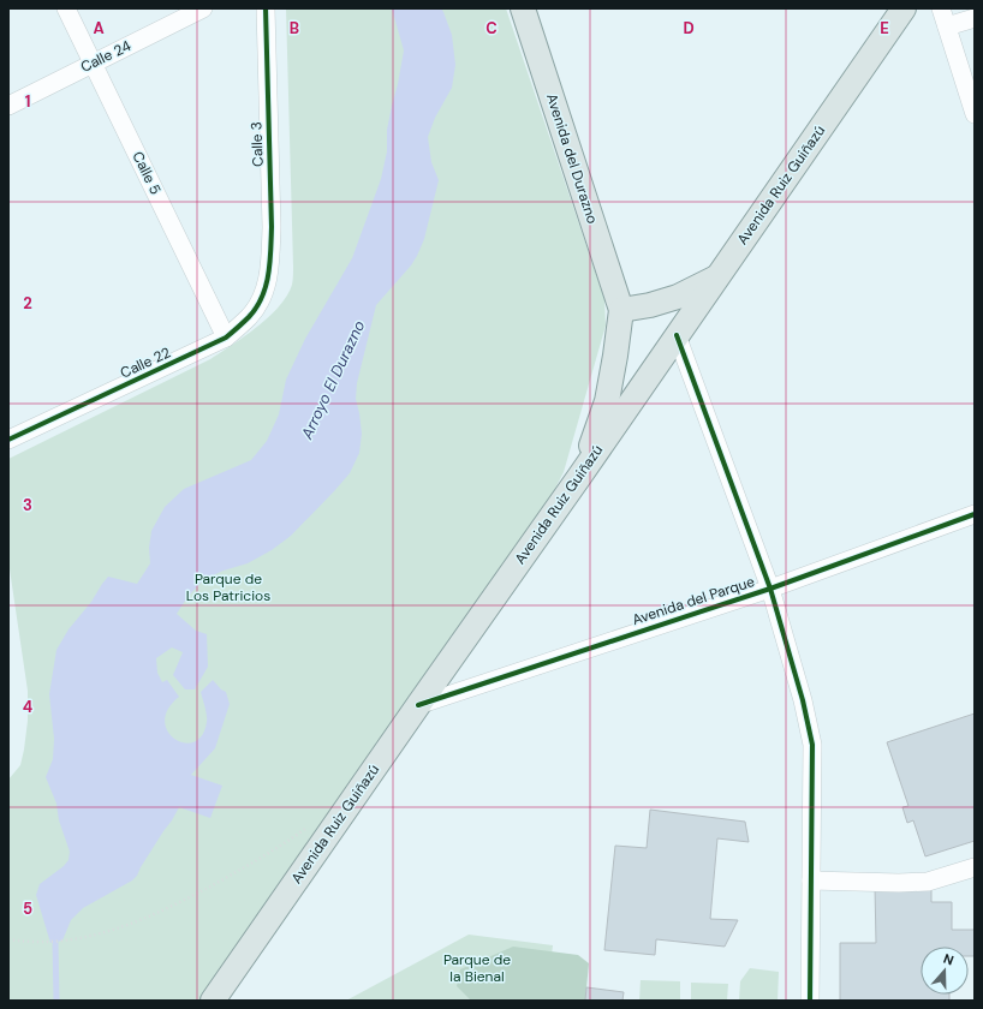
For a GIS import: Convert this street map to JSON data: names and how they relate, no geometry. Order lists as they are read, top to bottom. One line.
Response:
{"streets":{"main road":["Avenida del Durazno","Avenida Ruiz Guiñazú"],"street":["Calle 24","Calle 3","Calle 5","Calle 22","Avenida del Parque"]},"crossings":[["Calle 24","Calle 5"],["Calle 3","Calle 22"],["Calle 5","Calle 22"],["Avenida Ruiz Guiñazú","Avenida del Parque"]],"water":["Arroyo El Durazno"],"parks":["Parque de Los Patricios","Parque de la Bienal"],"north":"top","grid":{"columns":["A","B","C","D","E"],"rows":["1","2","3","4","5"]}}
